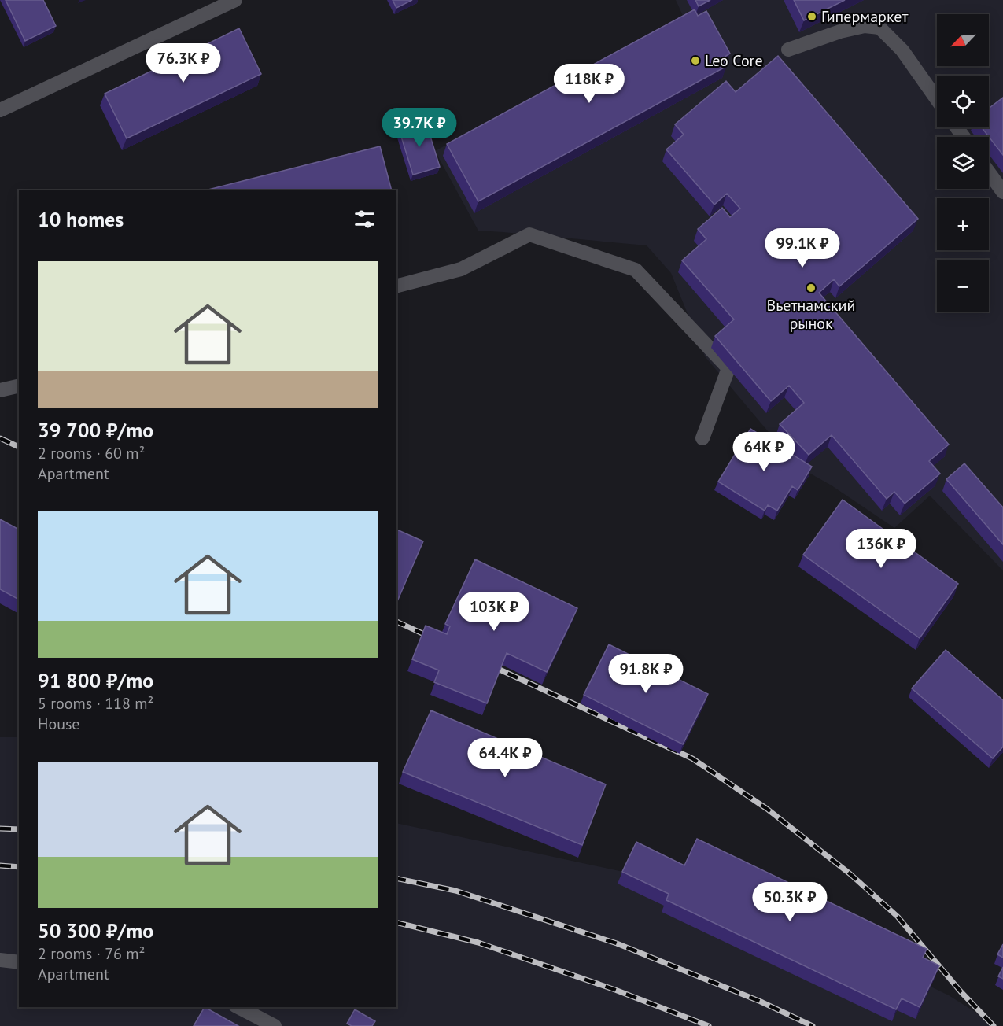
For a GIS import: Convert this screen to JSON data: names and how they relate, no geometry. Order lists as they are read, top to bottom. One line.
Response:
{"places":["Гипермаркет","Leo Core","Вьетнамский рынок"],"north":"bottom left","page":{"map_buttons":["+","−"],"price":["76.3K ₽","118K ₽","39.7K ₽","99.1K ₽","64K ₽","136K ₽","103K ₽","91.8K ₽","64.4K ₽","50.3K ₽"],"heading":"10 homes","list":[{"name":"39 700 ₽/mo","note":"2 rooms · 60 m² · Apartment"},{"name":"91 800 ₽/mo","note":"5 rooms · 118 m² · House"},{"name":"50 300 ₽/mo","note":"2 rooms · 76 m² · Apartment"}]}}
